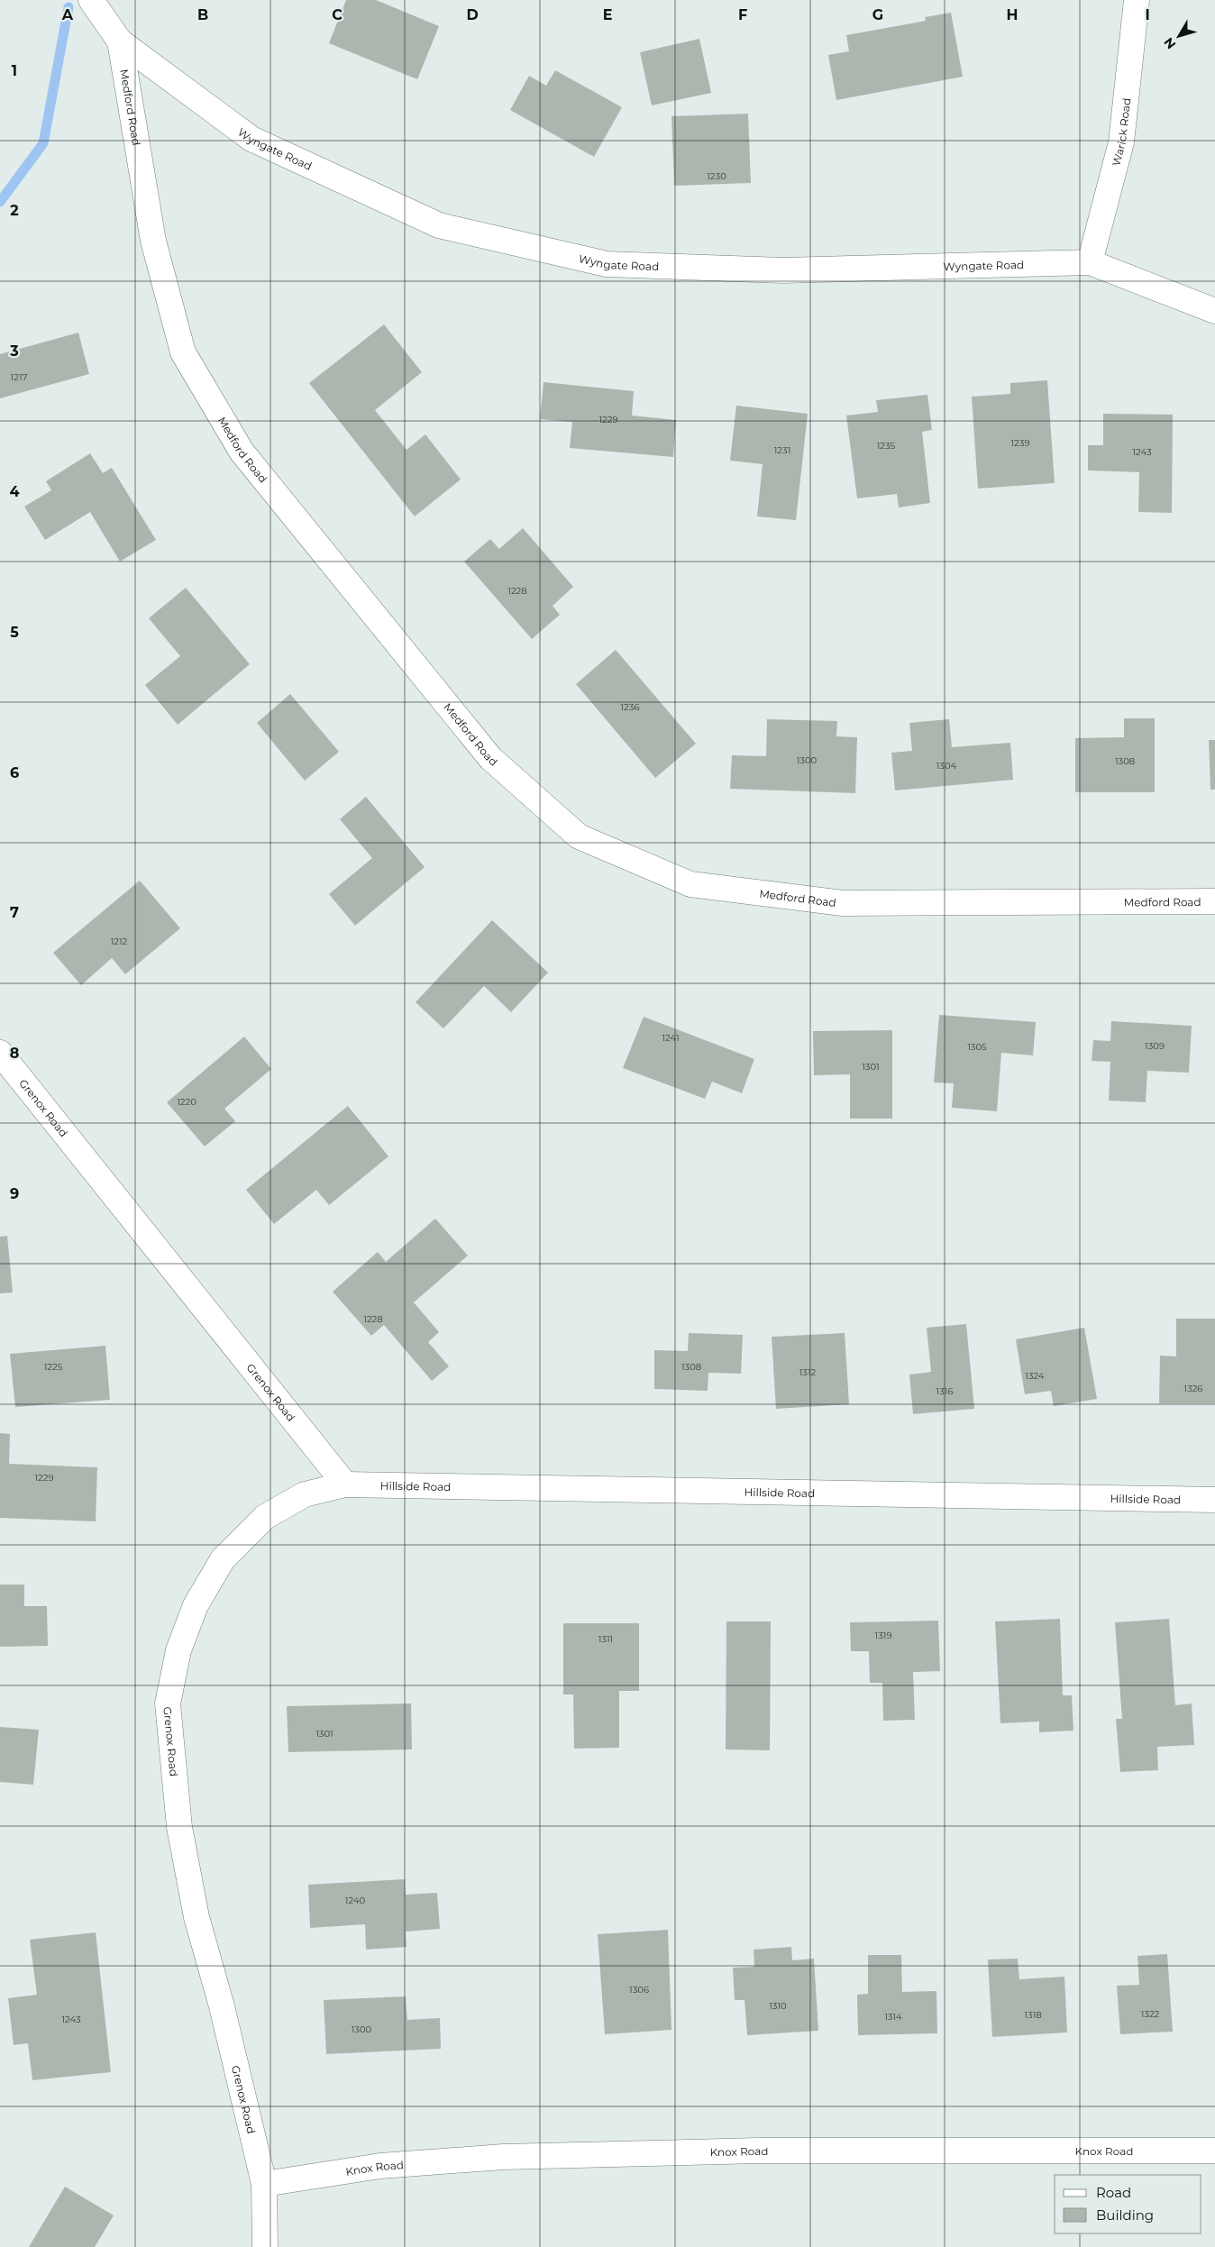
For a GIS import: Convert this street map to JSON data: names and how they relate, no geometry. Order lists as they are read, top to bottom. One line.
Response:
{"streets":{"street":["Medford Road","Warick Road","Wyngate Road","Grenox Road","Hillside Road","Knox Road"]},"crossings":[["Medford Road","Wyngate Road"],["Warick Road","Wyngate Road"],["Grenox Road","Hillside Road"],["Grenox Road","Knox Road"]],"house_numbers":["1230","1217","1229","1239","1235","1231","1243","1228","1236","1300","1308","1304","1212","1241","1309","1305","1301","1220","1228","1225","1308","1312","1324","1326","1316","1229","1319","1311","1301","1240","1306","1310","1322","1318","1314","1243","1300"],"legend":["Road","Building"],"north":"bottom left","grid":{"columns":["A","B","C","D","E","F","G","H","I"],"rows":["1","2","3","4","5","6","7","8","9"]}}
